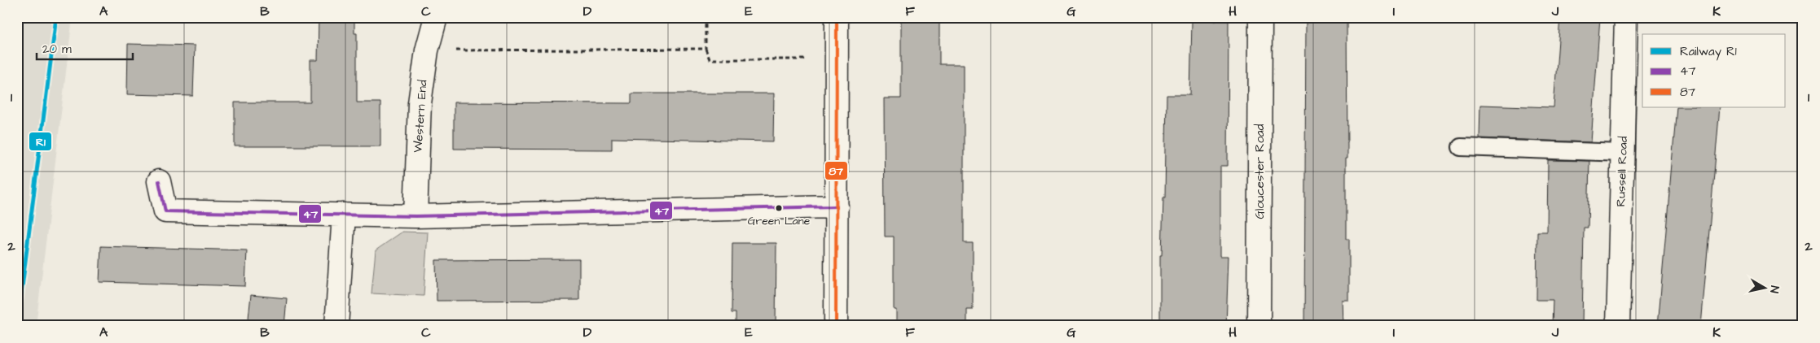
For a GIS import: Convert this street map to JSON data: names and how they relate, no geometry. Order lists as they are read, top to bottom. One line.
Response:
{"streets":{"street":["Western End","Gloucester Road","Russell Road"]},"places":["Green Lane"],"lines":["rail line R1","transit line 87","transit line 47"],"legend":["Railway R1","47","87"],"scale_bar":"20 m","north":"right","grid":{"columns":["A","B","C","D","E","F","G","H","I","J","K"],"rows":["1","2"]}}
